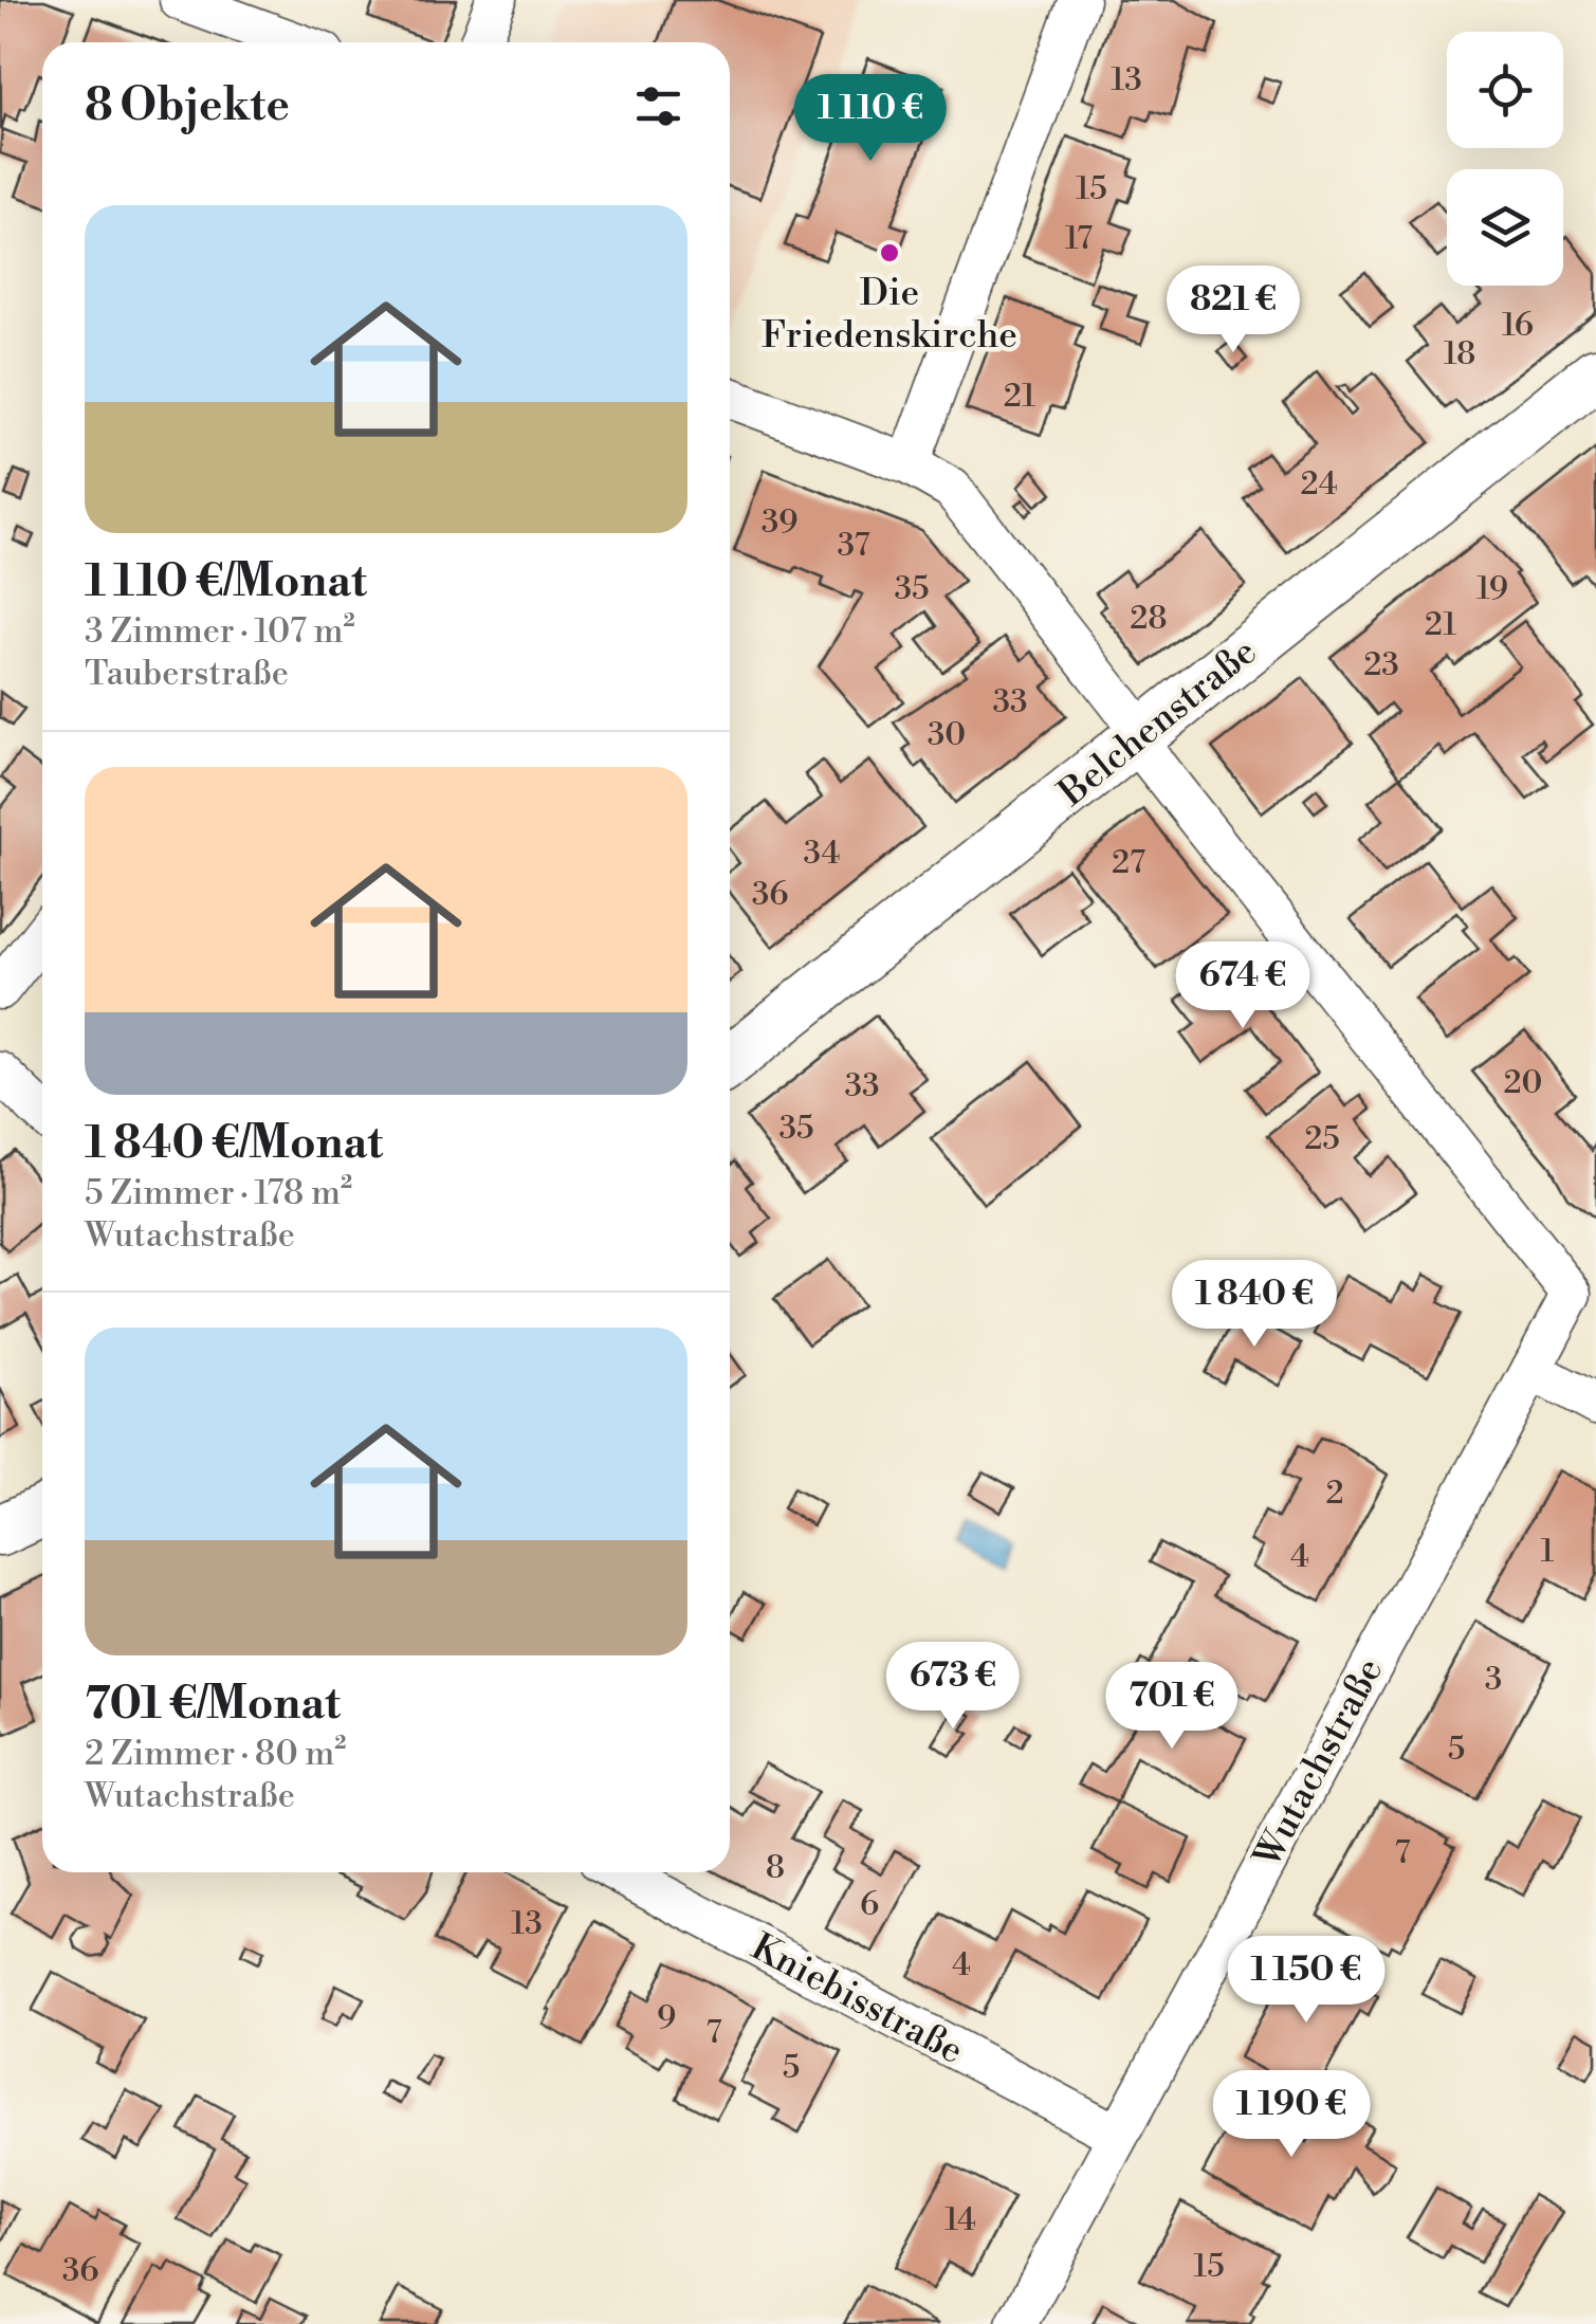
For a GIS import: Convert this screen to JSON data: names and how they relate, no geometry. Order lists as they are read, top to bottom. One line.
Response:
{"streets":{"street":["Belchenstraße","Wutachstraße","Kniebisstraße"]},"crossings":[["Belchenstraße","Wutachstraße"],["Wutachstraße","Kniebisstraße"]],"places":["Die Friedenskirche"],"house_numbers":["13","15","17","16","18","21","24","39","37","35","19","28","21","23","33","30","34","27","36","20","33","35","25","2","1","4","3","5","7","8","6","13","4","9","7","5","14","15","36"],"page":{"heading":"8 Objekte","price":["1 110 €","821 €","674 €","1 840 €","673 €","701 €","1 150 €","1 190 €"],"list":[{"name":"1 110 €/Monat","note":"3 Zimmer · 107 m² · Tauberstraße"},{"name":"1 840 €/Monat","note":"5 Zimmer · 178 m² · Wutachstraße"},{"name":"701 €/Monat","note":"2 Zimmer · 80 m² · Wutachstraße"}]}}
